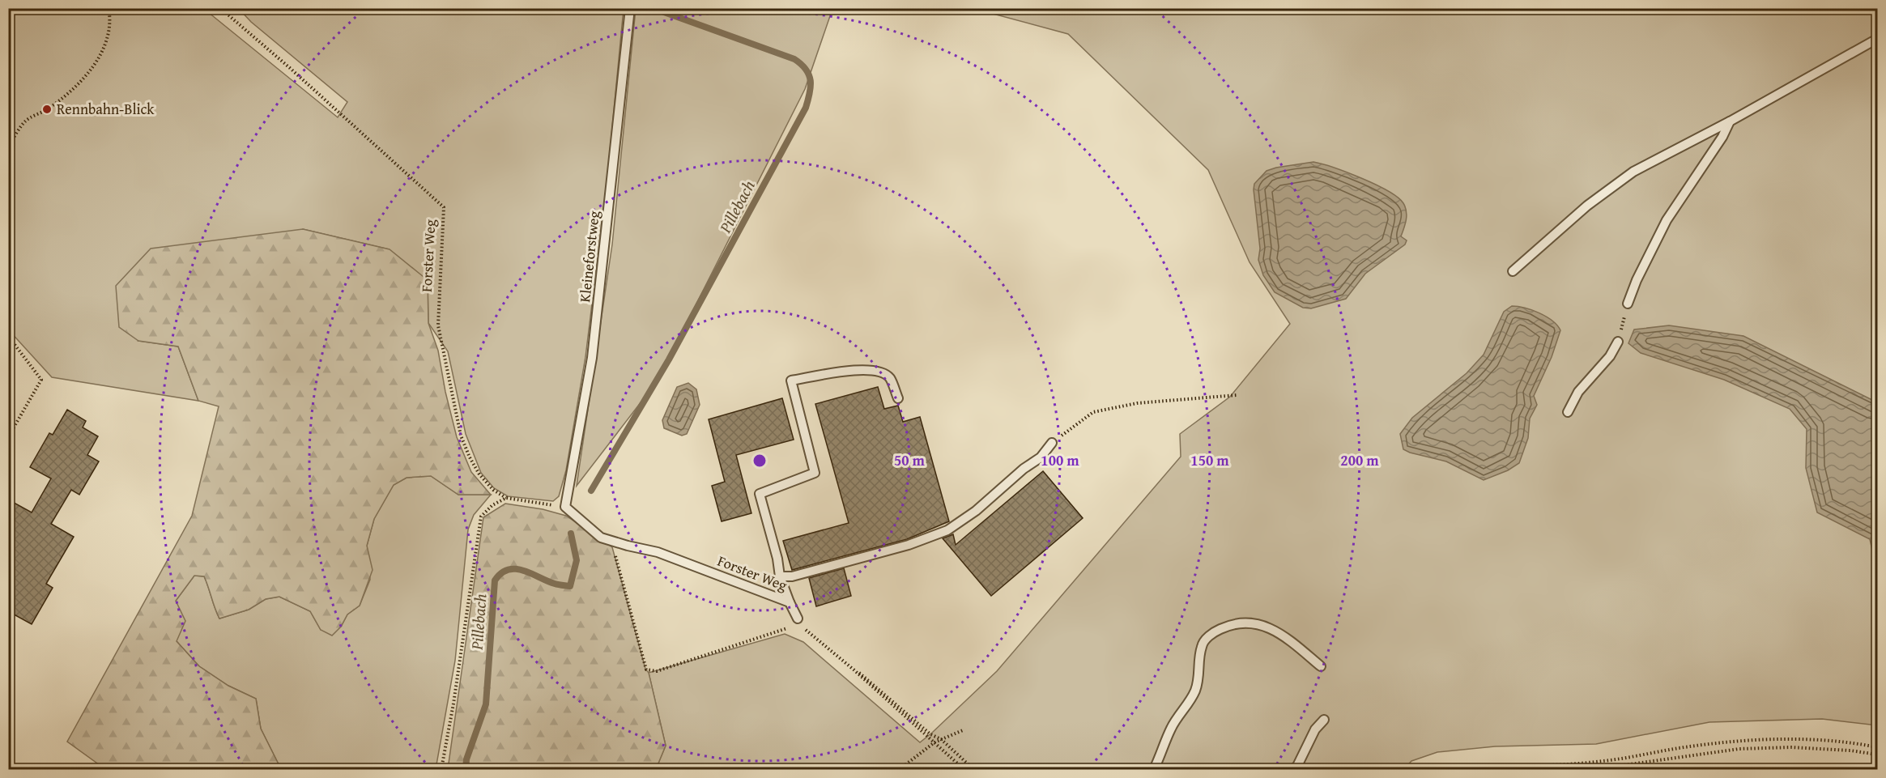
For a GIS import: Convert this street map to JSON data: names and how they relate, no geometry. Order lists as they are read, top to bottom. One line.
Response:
{"streets":{"lane":["Forster Weg","Kleineforstweg"]},"crossings":[["Forster Weg","Kleineforstweg"]],"water":["Pillebach"],"places":["Rennbahn-Blick"],"rings":["50 m","100 m","150 m","200 m"]}
